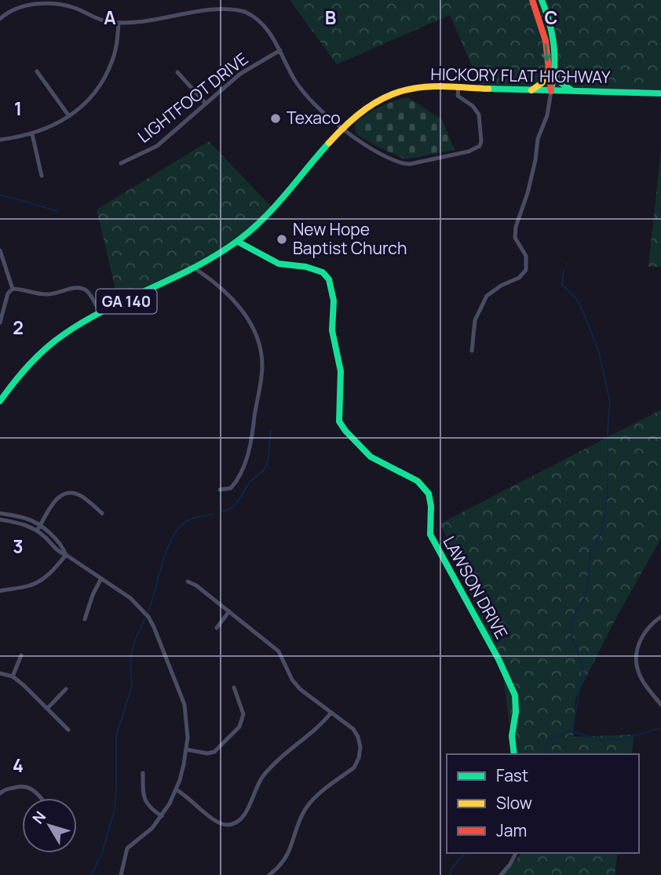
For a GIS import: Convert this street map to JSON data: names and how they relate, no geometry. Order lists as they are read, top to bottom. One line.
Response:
{"streets":{"main road":["HICKORY FLAT HIGHWAY","GA 140","LAWSON DRIVE"],"street":["LIGHTFOOT DRIVE"]},"crossings":[["HICKORY FLAT HIGHWAY","LAWSON DRIVE"]],"places":["Texaco","New Hope Baptist Church"],"legend":["Fast","Slow","Jam"],"north":"top left","grid":{"columns":["A","B","C"],"rows":["1","2","3","4"]}}
